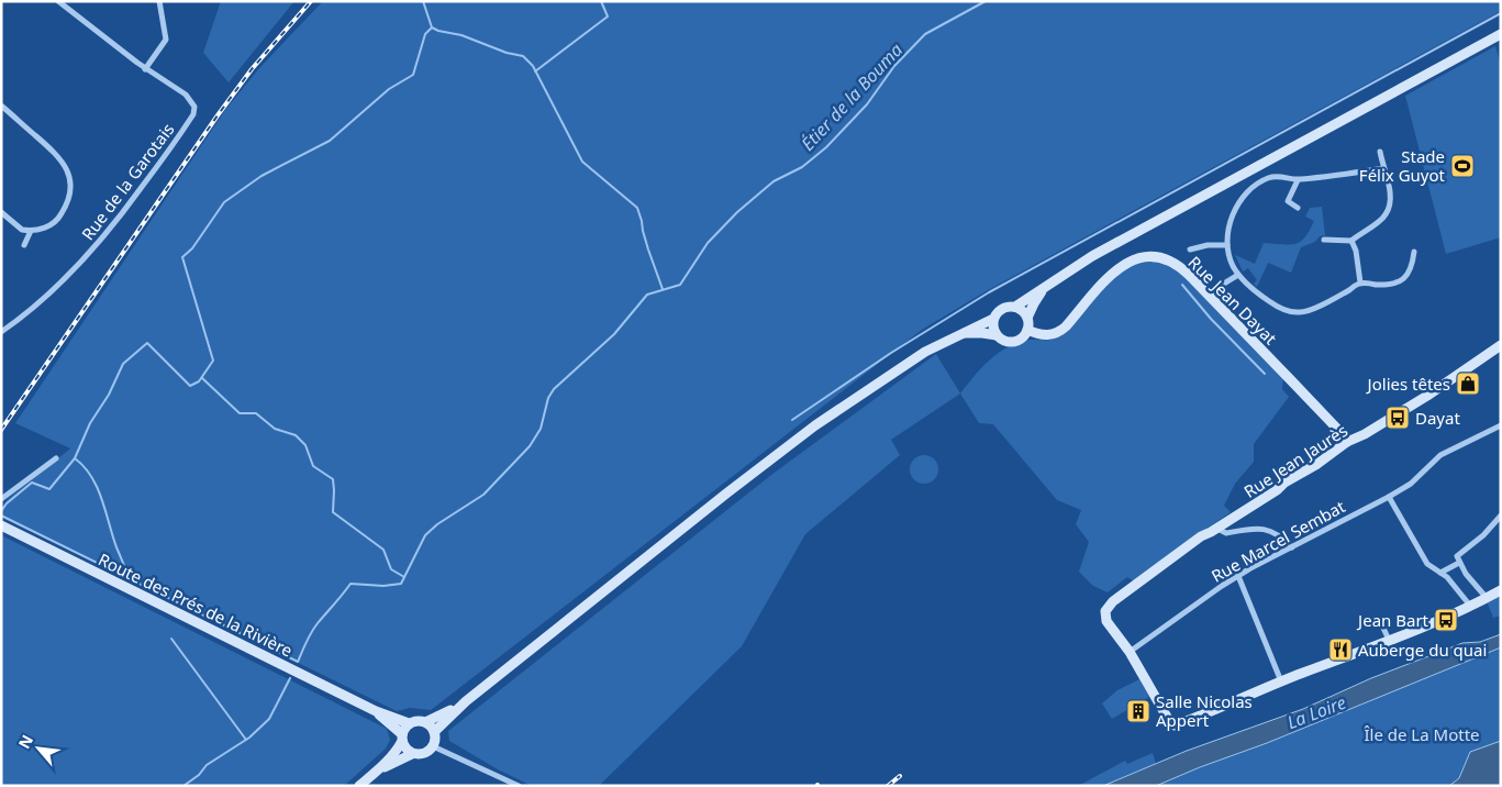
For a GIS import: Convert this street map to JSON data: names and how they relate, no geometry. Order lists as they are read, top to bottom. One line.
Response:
{"streets":{"street":["Rue de la Garotais","Rue Jean Dayat","Rue Jean Jaurès","Rue Marcel Sembat","Route des Prés de la Rivière"]},"crossings":[["Rue Jean Dayat","Rue Jean Jaurès"],["Rue Jean Jaurès","Rue Marcel Sembat"]],"water":["Étier de la Bouma","La Loire"],"parks":["Île de La Motte"],"places":{"sports":["Stade Félix Guyot"],"shop":["Jolies têtes"],"bus stop":["Dayat","Jean Bart"],"restaurant":["Auberge du quai"],"building":["Salle Nicolas Appert"]},"north":"top left"}
